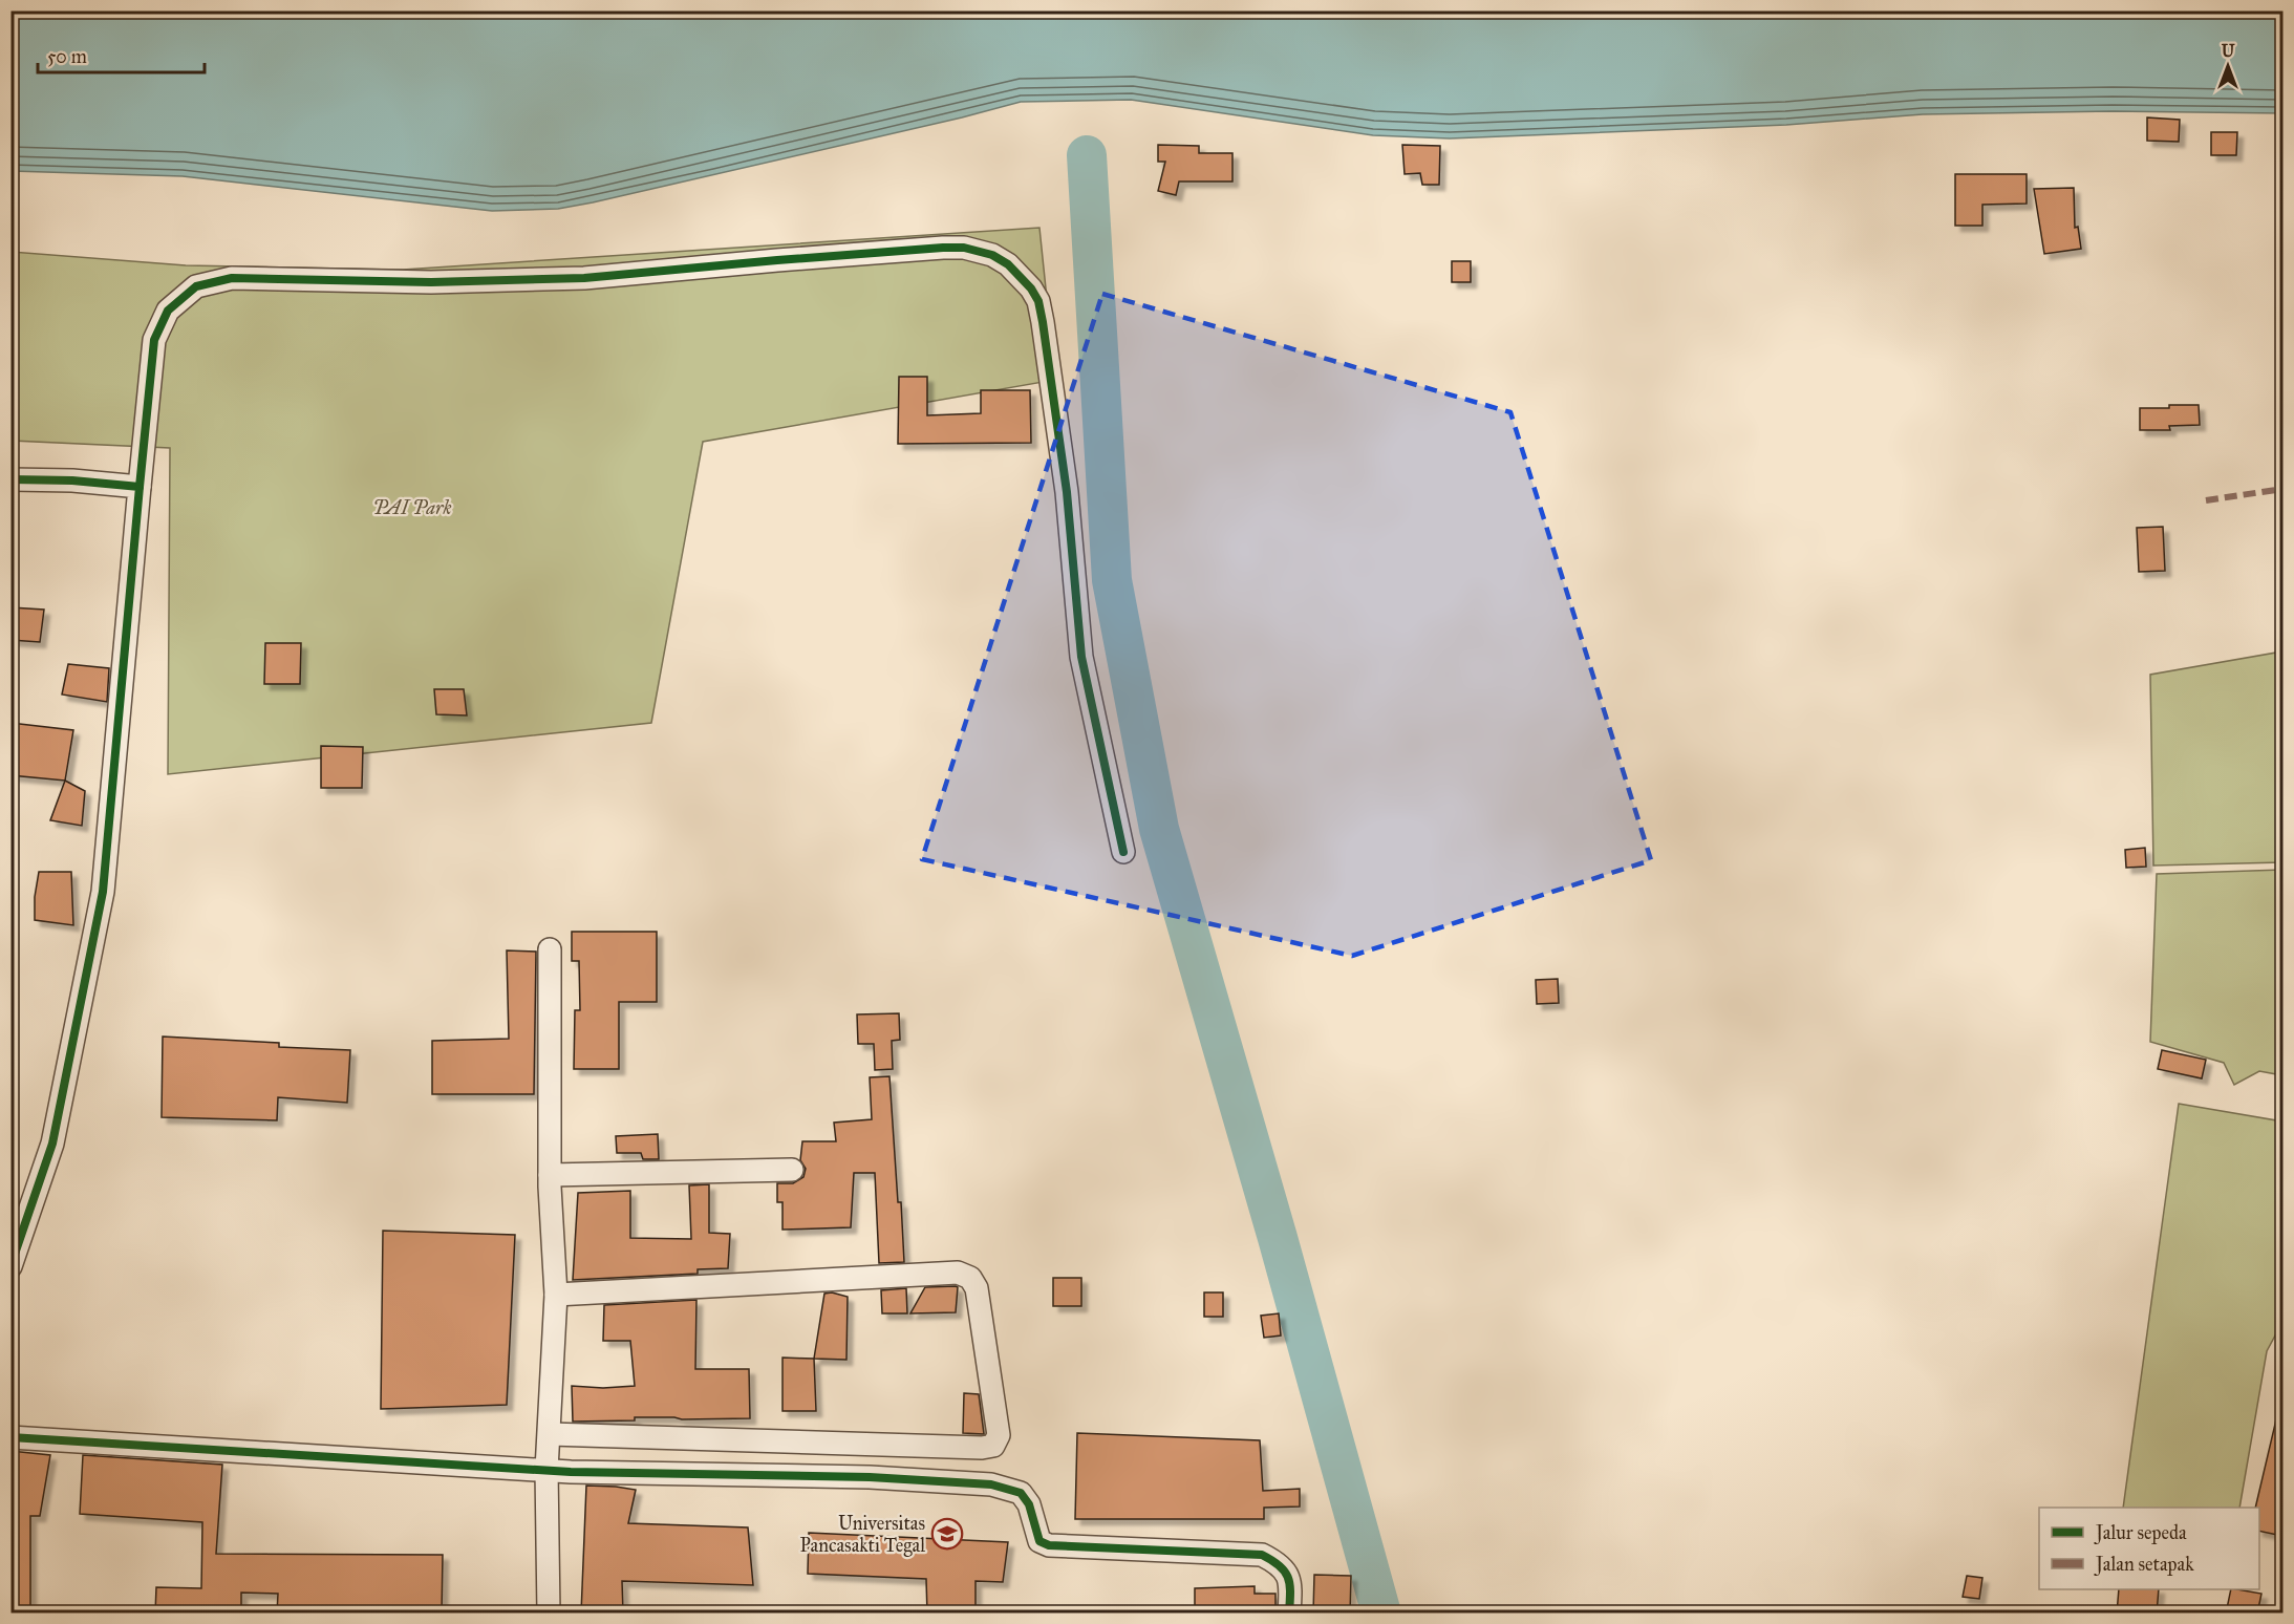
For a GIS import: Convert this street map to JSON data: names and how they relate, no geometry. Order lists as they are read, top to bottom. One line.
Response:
{"parks":["PAI Park"],"places":{"school or university":["Universitas Pancasakti Tegal"]},"legend":["Jalur sepeda","Jalan setapak"],"scale_bar":"50 m","north":"top"}
